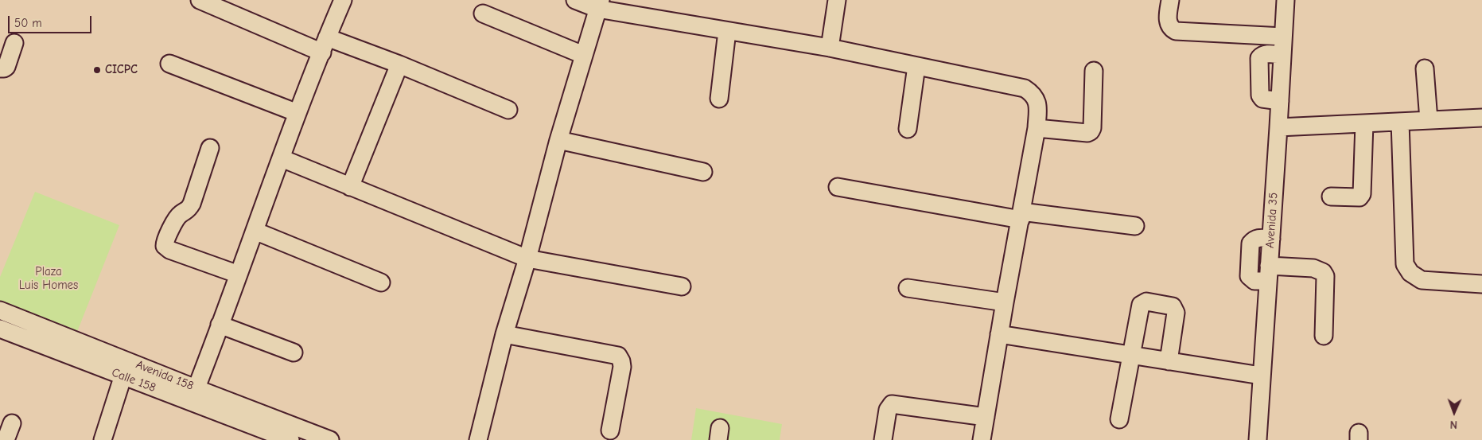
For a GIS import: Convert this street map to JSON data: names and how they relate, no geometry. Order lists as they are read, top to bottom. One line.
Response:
{"streets":{"street":["Avenida 35","Avenida 158","Calle 158"]},"crossings":[["Avenida 158","Calle 158"]],"parks":["Plaza Luis Homes"],"places":["CICPC"],"scale_bar":"50 m","north":"bottom"}
